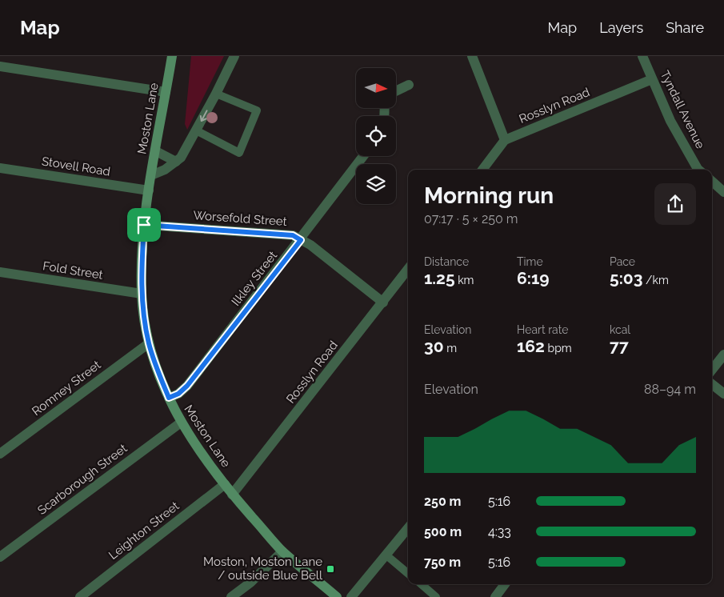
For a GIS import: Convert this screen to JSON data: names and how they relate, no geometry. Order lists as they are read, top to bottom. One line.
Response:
{"streets":{"street":["Rosslyn Road","Tyndall Avenue","Moston Lane","Stovell Road","Worsefold Street","Fold Street","Ilkley Street","Romney Street","Scarborough Street","Leighton Street"]},"crossings":[["Rosslyn Road","Tyndall Avenue"],["Rosslyn Road","Moston Lane"],["Rosslyn Road","Worsefold Street"],["Moston Lane","Stovell Road"],["Moston Lane","Worsefold Street"],["Moston Lane","Fold Street"],["Moston Lane","Ilkley Street"],["Moston Lane","Romney Street"],["Moston Lane","Scarborough Street"],["Moston Lane","Leighton Street"],["Worsefold Street","Ilkley Street"]],"places":{"transit":["Moston, Moston Lane / outside Blue Bell"]},"north":"right","page":{"header":"Map","nav":["Map","Layers","Share"],"heading":["Morning run","07:17 · 5 × 250 m"],"stats":[["Distance","1.25 km"],["Time","6:19"],["Pace","5:03 /km"],["Elevation","30 m"],["Heart rate","162 bpm"],["kcal","77"]],"chart":["Elevation","88–94 m"],"list":[{"name":"250 m","note":"5:16"},{"name":"500 m","note":"4:33"},{"name":"750 m","note":"5:16"}]}}
